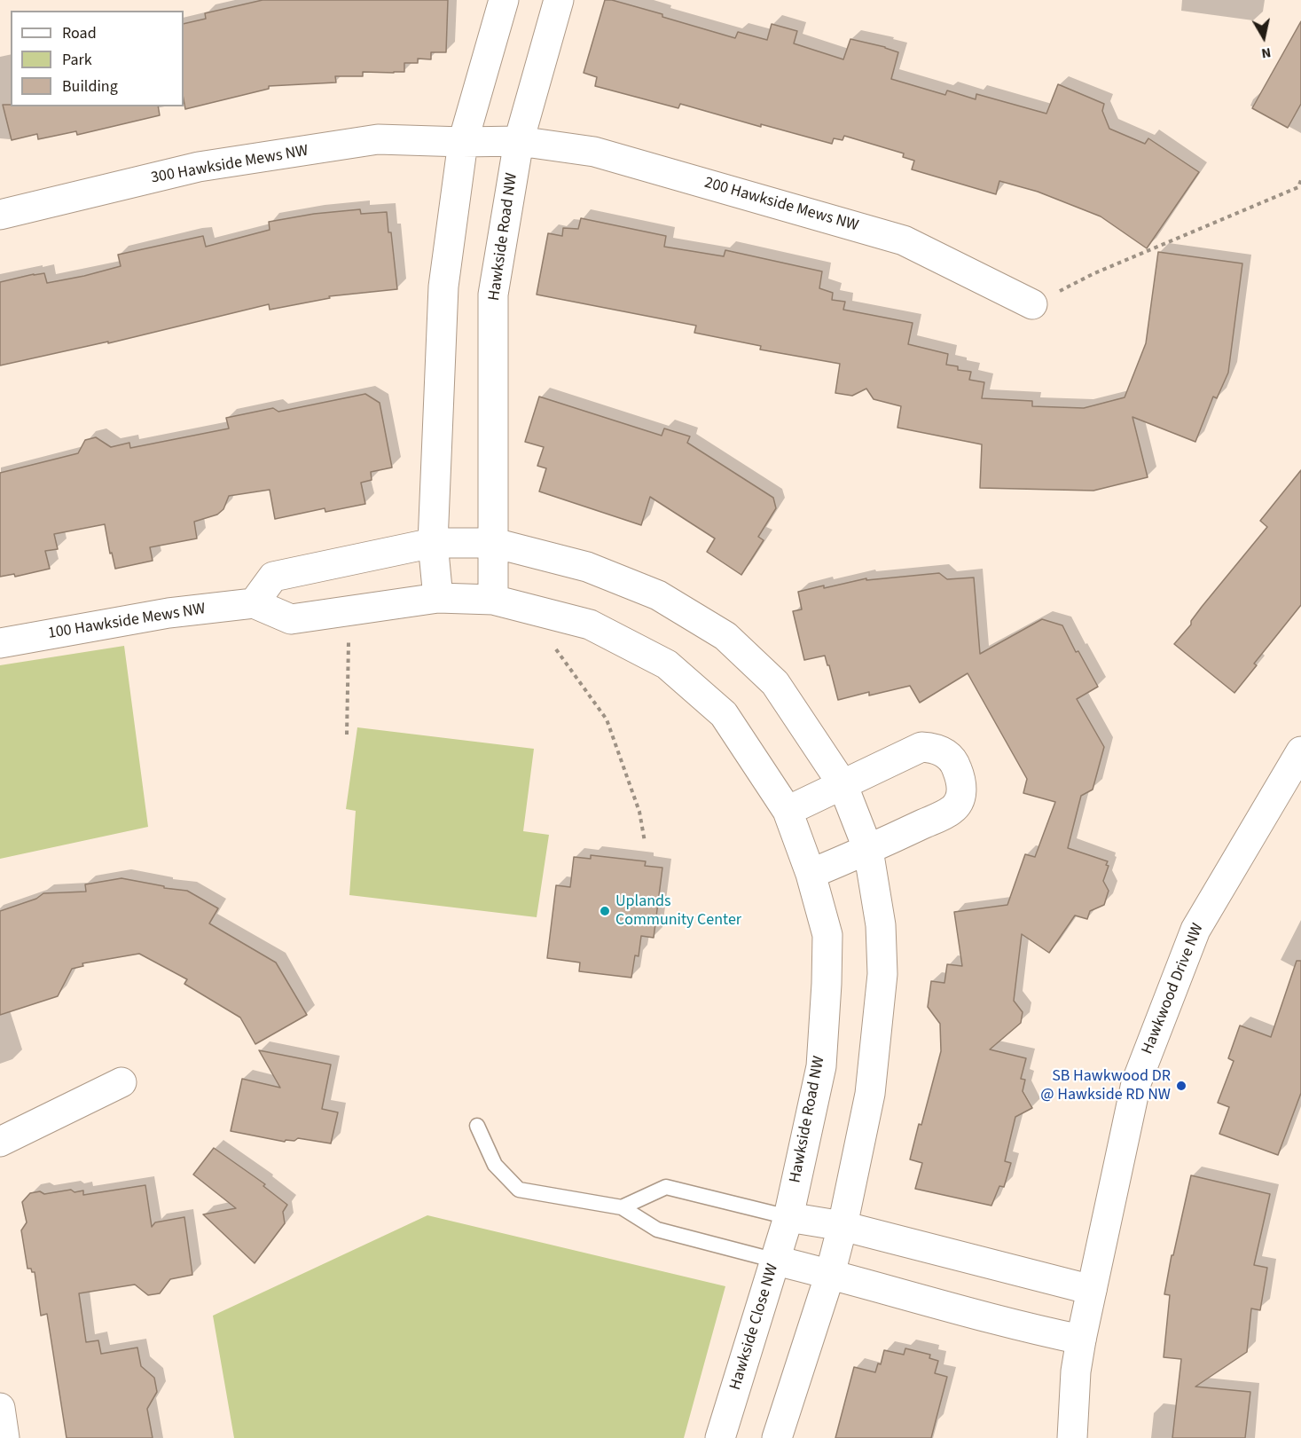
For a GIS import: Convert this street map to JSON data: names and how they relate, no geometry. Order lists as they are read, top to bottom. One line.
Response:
{"streets":{"street":["300 Hawkside Mews NW","200 Hawkside Mews NW","Hawkside Road NW","100 Hawkside Mews NW","Hawkwood Drive NW","Hawkside Close NW"]},"crossings":[["300 Hawkside Mews NW","200 Hawkside Mews NW"],["200 Hawkside Mews NW","Hawkside Road NW"],["Hawkside Road NW","100 Hawkside Mews NW"],["Hawkside Road NW","Hawkside Close NW"]],"places":["Uplands Community Center","SB Hawkwood DR @ Hawkside RD NW"],"legend":["Road","Park","Building"],"north":"bottom"}
